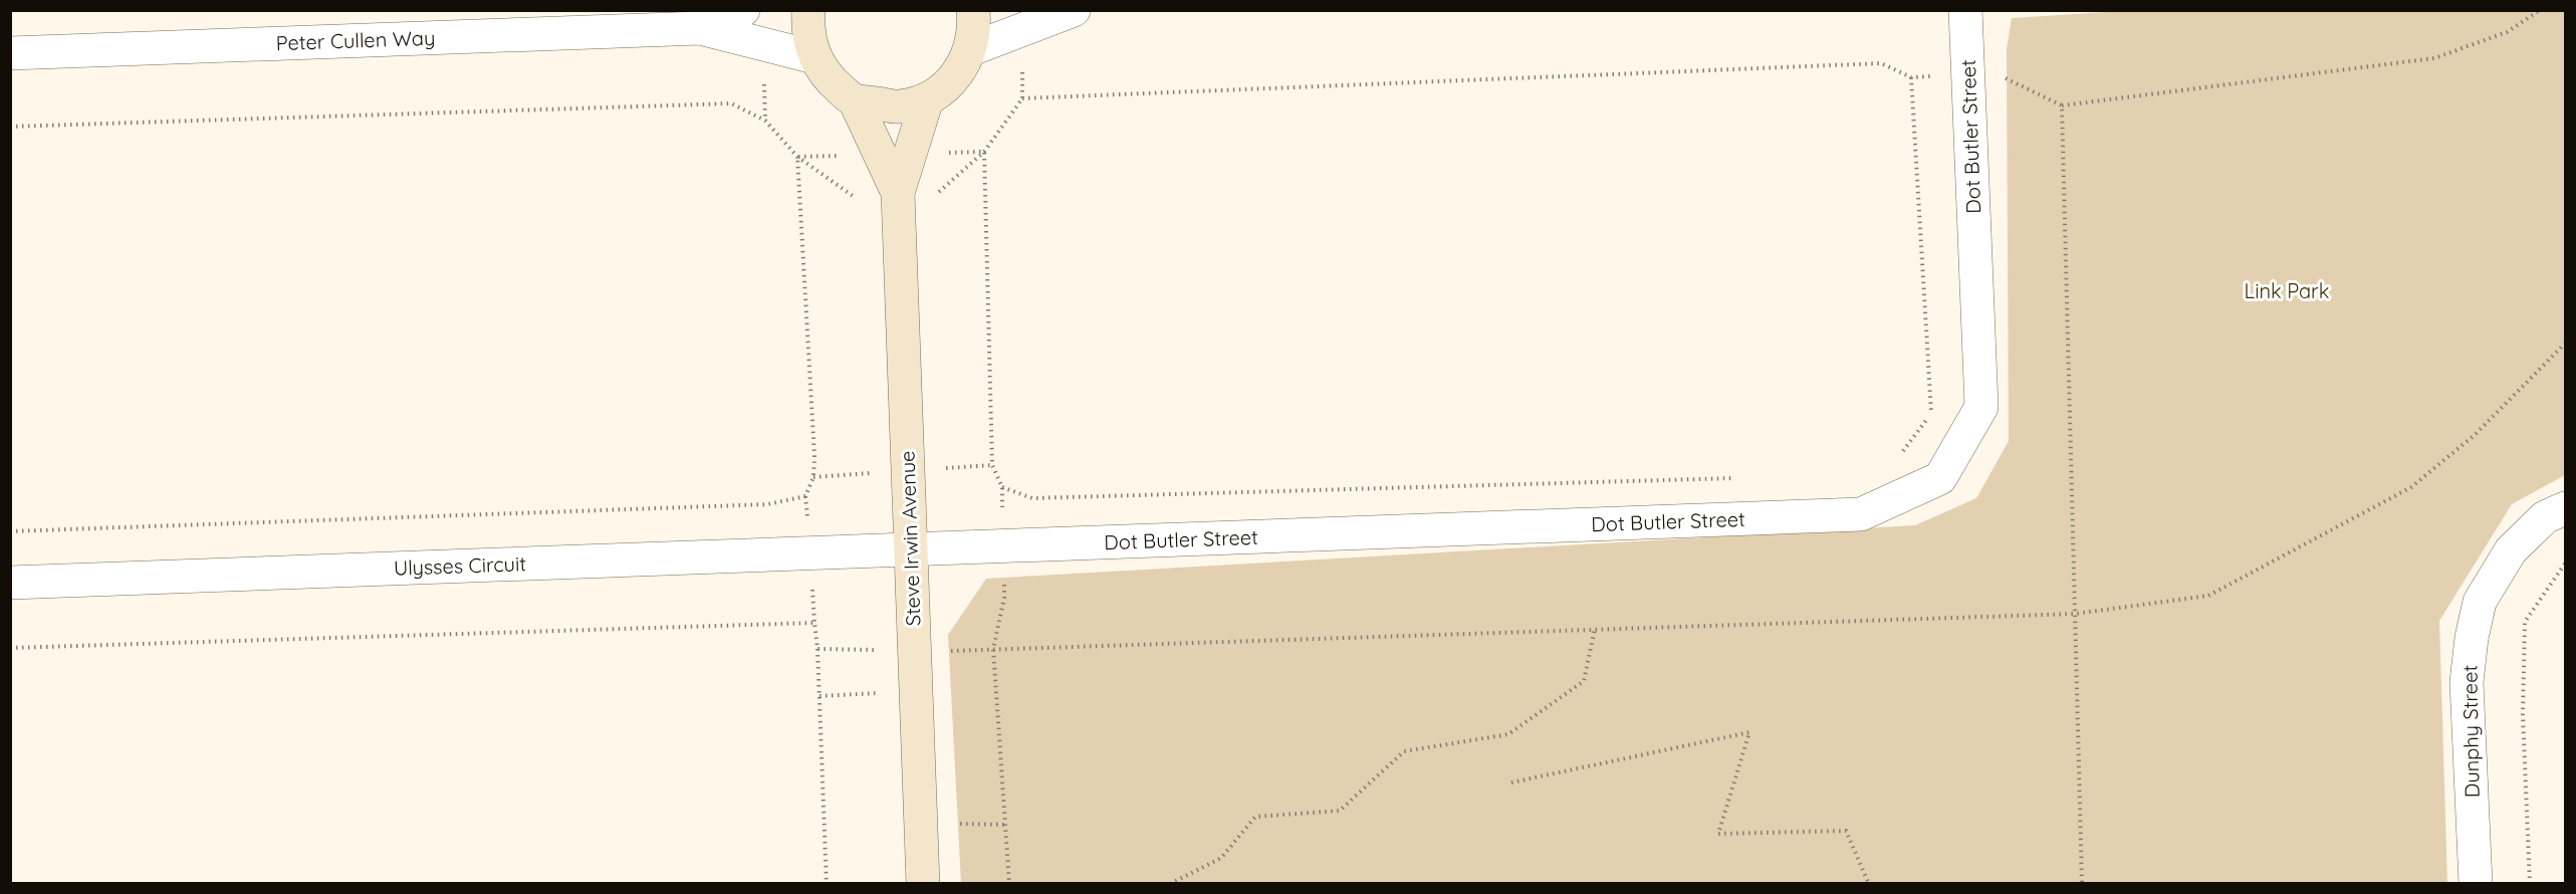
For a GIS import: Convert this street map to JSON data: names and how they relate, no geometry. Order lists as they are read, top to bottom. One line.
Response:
{"streets":{"street":["Peter Cullen Way","Dot Butler Street","Steve Irwin Avenue","Ulysses Circuit","Dunphy Street"]},"crossings":[["Dot Butler Street","Steve Irwin Avenue"],["Dot Butler Street","Ulysses Circuit"],["Steve Irwin Avenue","Ulysses Circuit"]],"parks":["Link Park"]}
